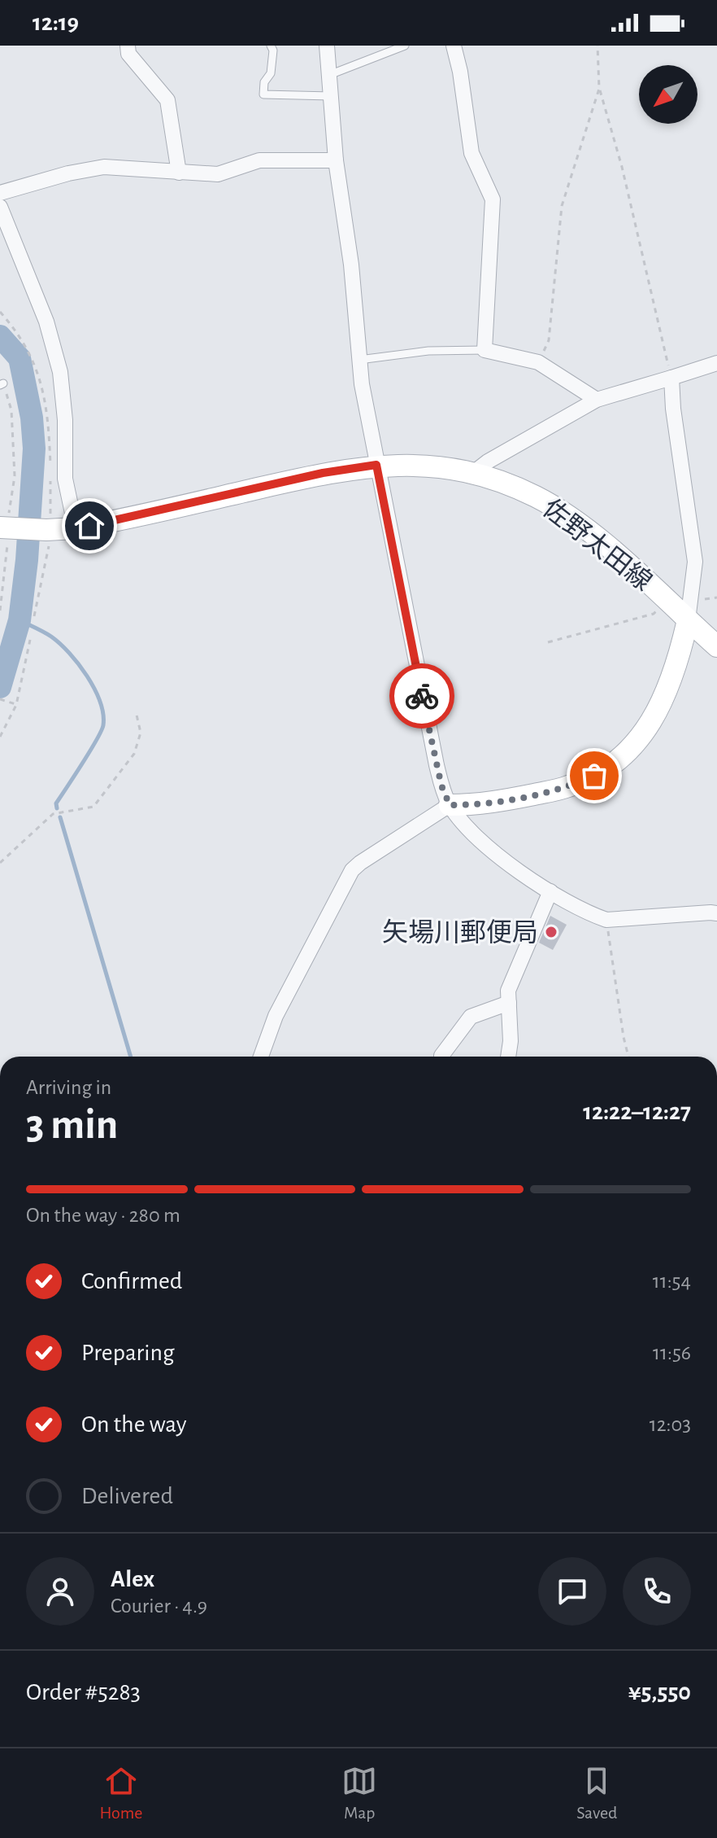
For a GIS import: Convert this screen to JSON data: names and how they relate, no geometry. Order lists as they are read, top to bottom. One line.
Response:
{"streets":{"main road":["佐野太田線"]},"places":["矢場川郵便局"],"north":"bottom left","page":{"status":"12:19","heading":["3 min","Arriving in","12:22–12:27"],"panel":["Alex","Courier · 4.9","Order #5283","¥5,550"],"bar":"On the way · 280 m","list":[["Confirmed","11:54"],["Preparing","11:56"],["On the way","12:03"],"Delivered"],"tabs":["Home","Map","Saved"]}}
